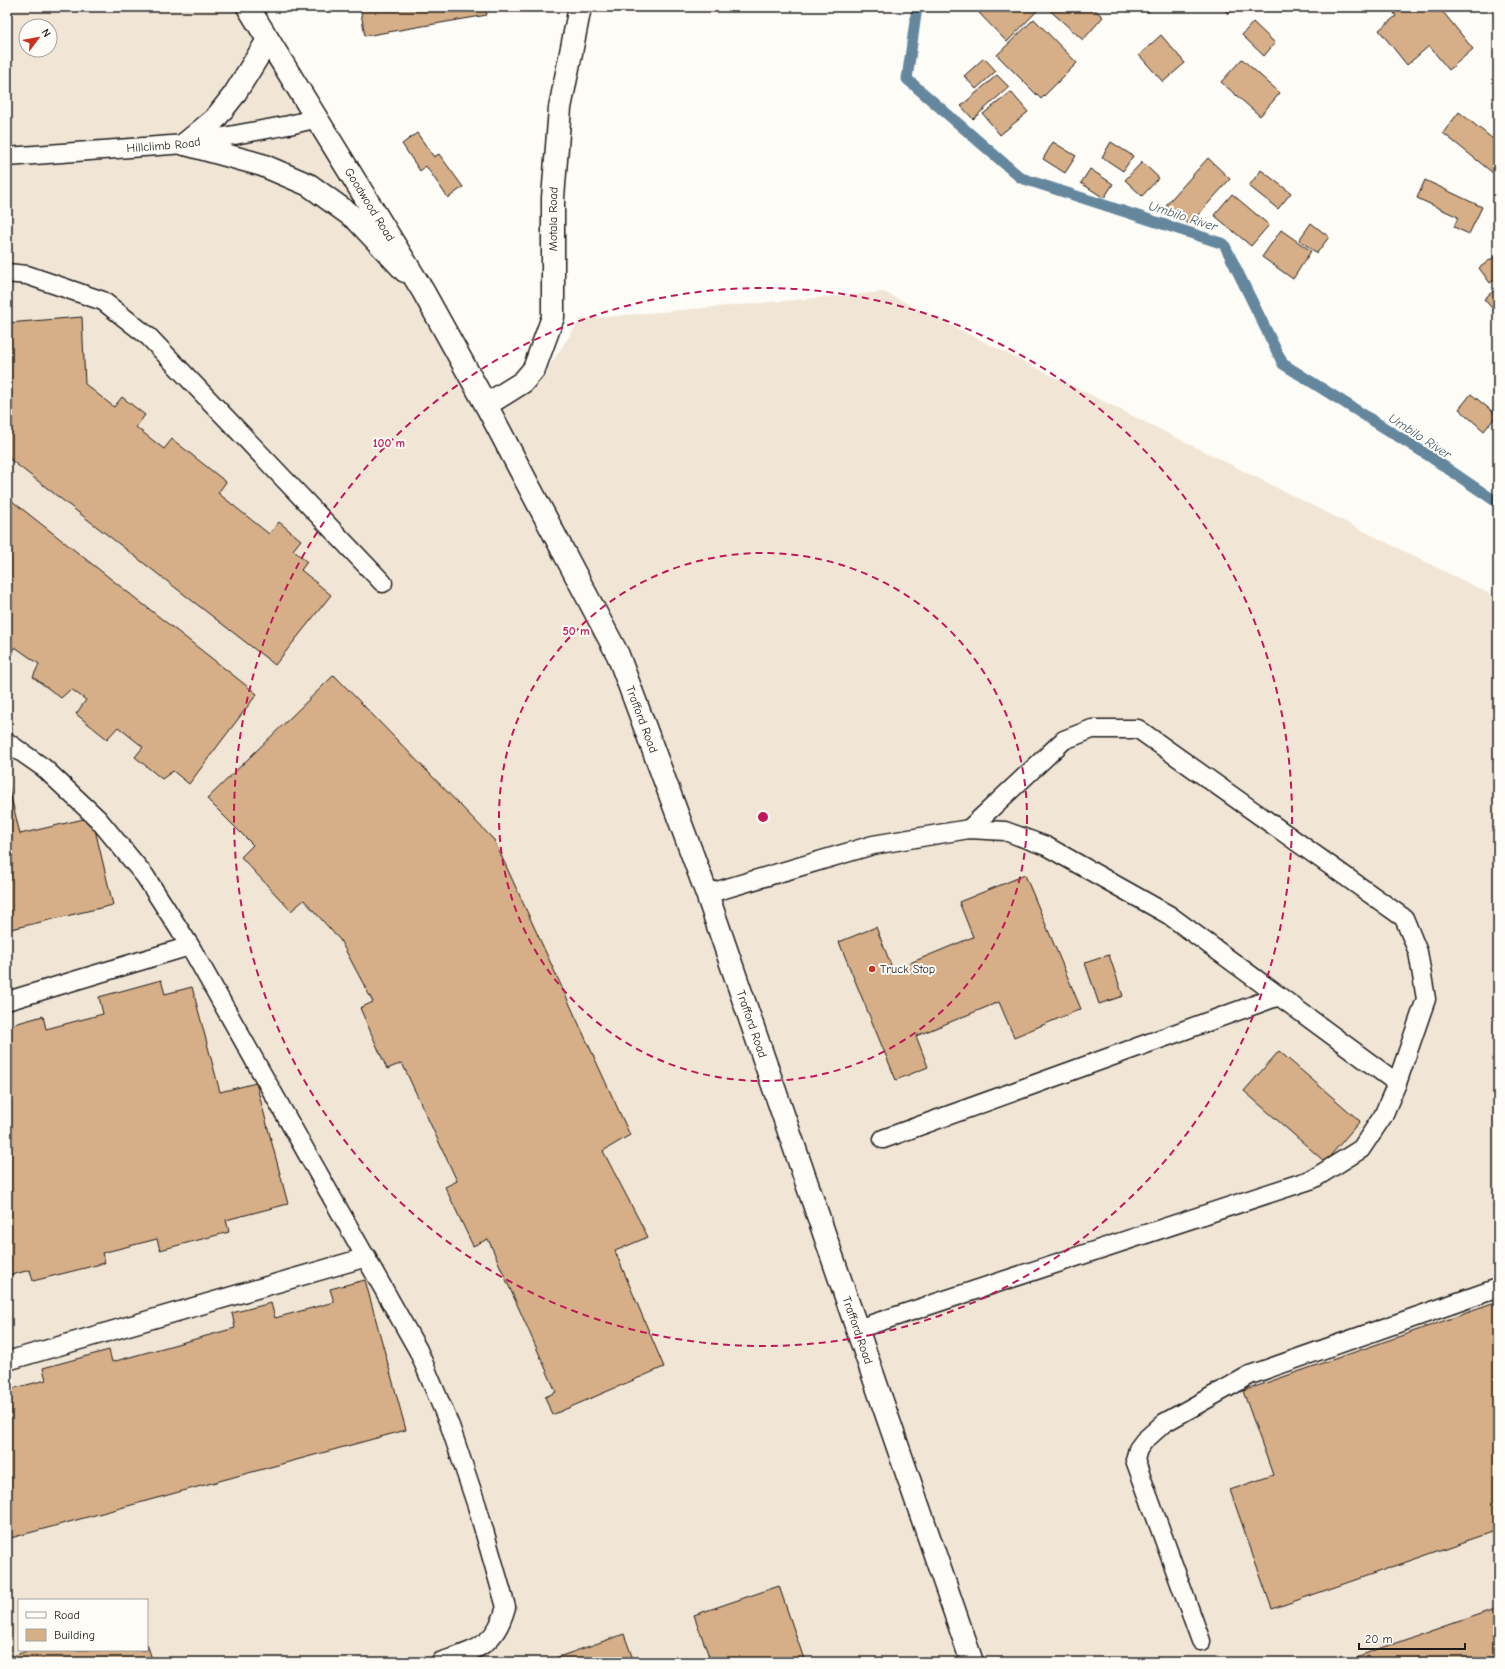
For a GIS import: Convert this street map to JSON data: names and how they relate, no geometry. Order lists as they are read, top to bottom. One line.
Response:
{"streets":{"street":["Goodwood Road","Motala Road","Trafford Road"],"lane":["Hillclimb Road"]},"crossings":[["Hillclimb Road","Goodwood Road"],["Goodwood Road","Motala Road"],["Goodwood Road","Trafford Road"],["Motala Road","Trafford Road"]],"water":["Umbilo River"],"places":["Truck Stop"],"legend":["Road","Building"],"scale_bar":"20 m","north":"top right","rings":["100 m","50 m"]}
